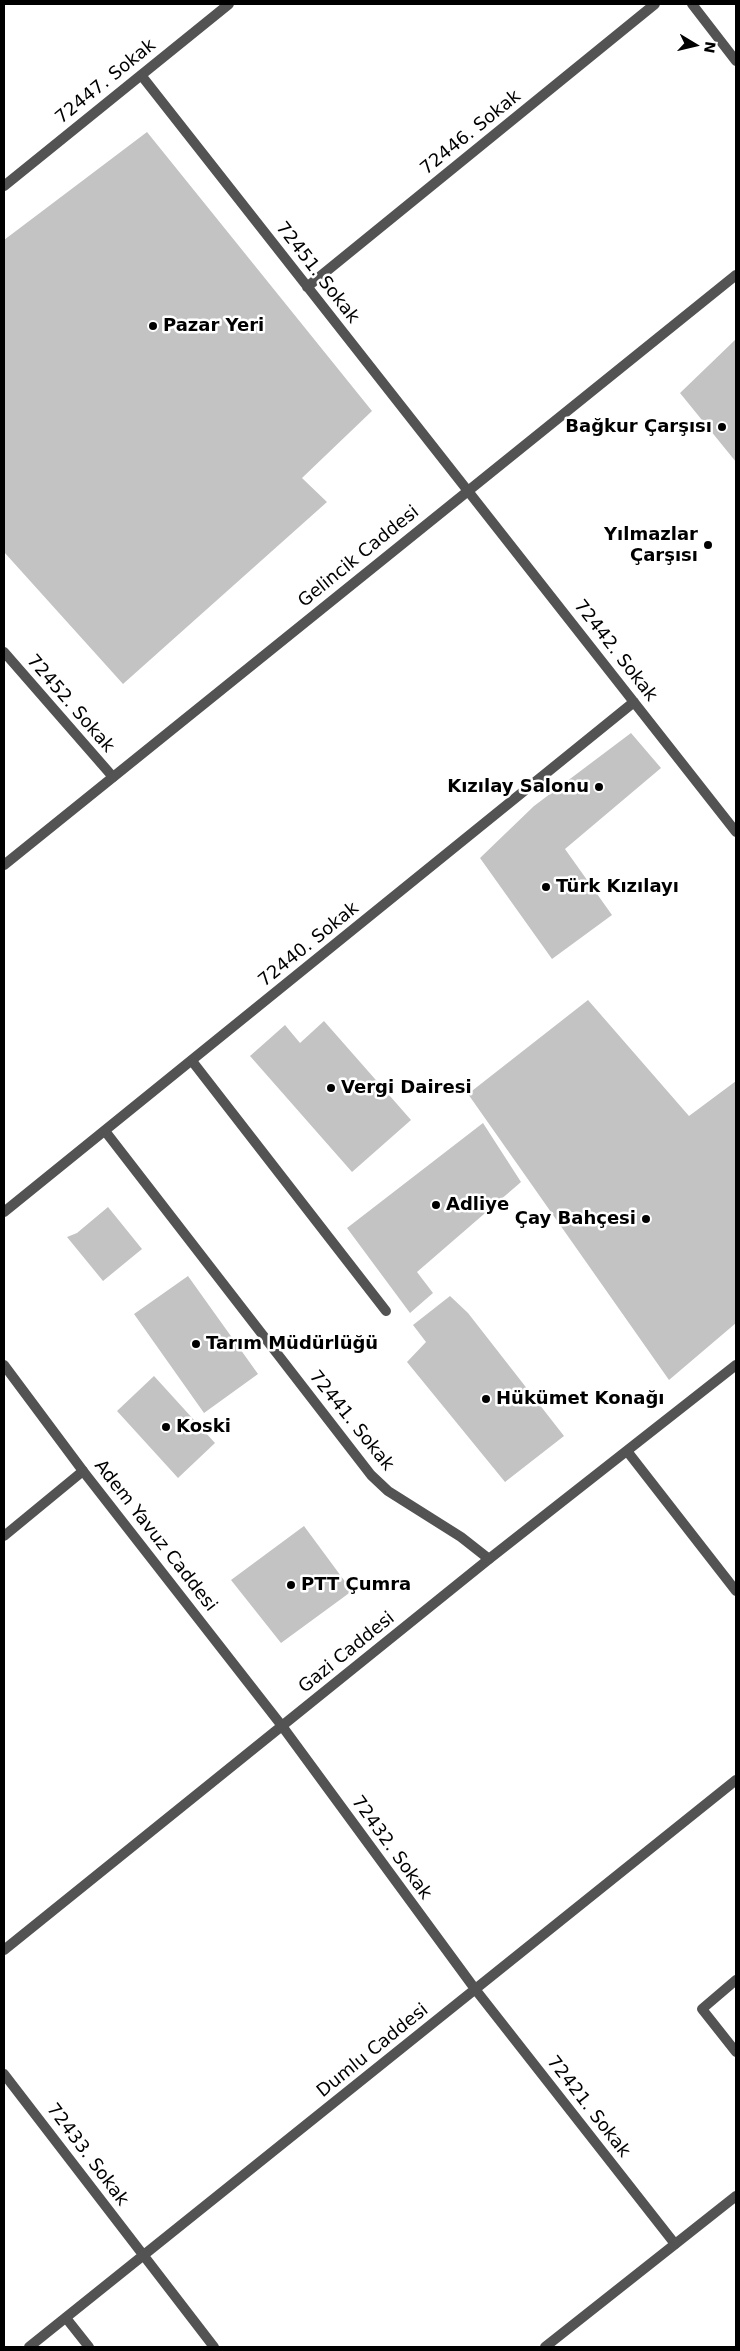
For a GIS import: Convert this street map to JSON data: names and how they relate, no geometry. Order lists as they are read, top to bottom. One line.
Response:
{"streets":{"street":["72447. Sokak","72446. Sokak","72451. Sokak","Gelincik Caddesi","72442. Sokak","72452. Sokak","72440. Sokak","72441. Sokak","Adem Yavuz Caddesi","Gazi Caddesi","72432. Sokak","Dumlu Caddesi","72421. Sokak","72433. Sokak"]},"crossings":[["72447. Sokak","72451. Sokak"],["72446. Sokak","72451. Sokak"],["72451. Sokak","Gelincik Caddesi"],["72451. Sokak","72442. Sokak"],["Gelincik Caddesi","72442. Sokak"],["Gelincik Caddesi","72452. Sokak"],["72442. Sokak","72440. Sokak"],["72440. Sokak","72441. Sokak"],["72441. Sokak","Gazi Caddesi"],["Adem Yavuz Caddesi","Gazi Caddesi"],["Adem Yavuz Caddesi","72432. Sokak"],["Gazi Caddesi","72432. Sokak"],["72432. Sokak","Dumlu Caddesi"],["72432. Sokak","72421. Sokak"],["Dumlu Caddesi","72421. Sokak"],["Dumlu Caddesi","72433. Sokak"]],"places":["Pazar Yeri","Bağkur Çarşısı","Yılmazlar Çarşısı","Kızılay Salonu","Türk Kızılayı","Vergi Dairesi","Adliye","Çay Bahçesi","Tarım Müdürlüğü","Hükümet Konağı","Koski","PTT Çumra"],"north":"right"}
